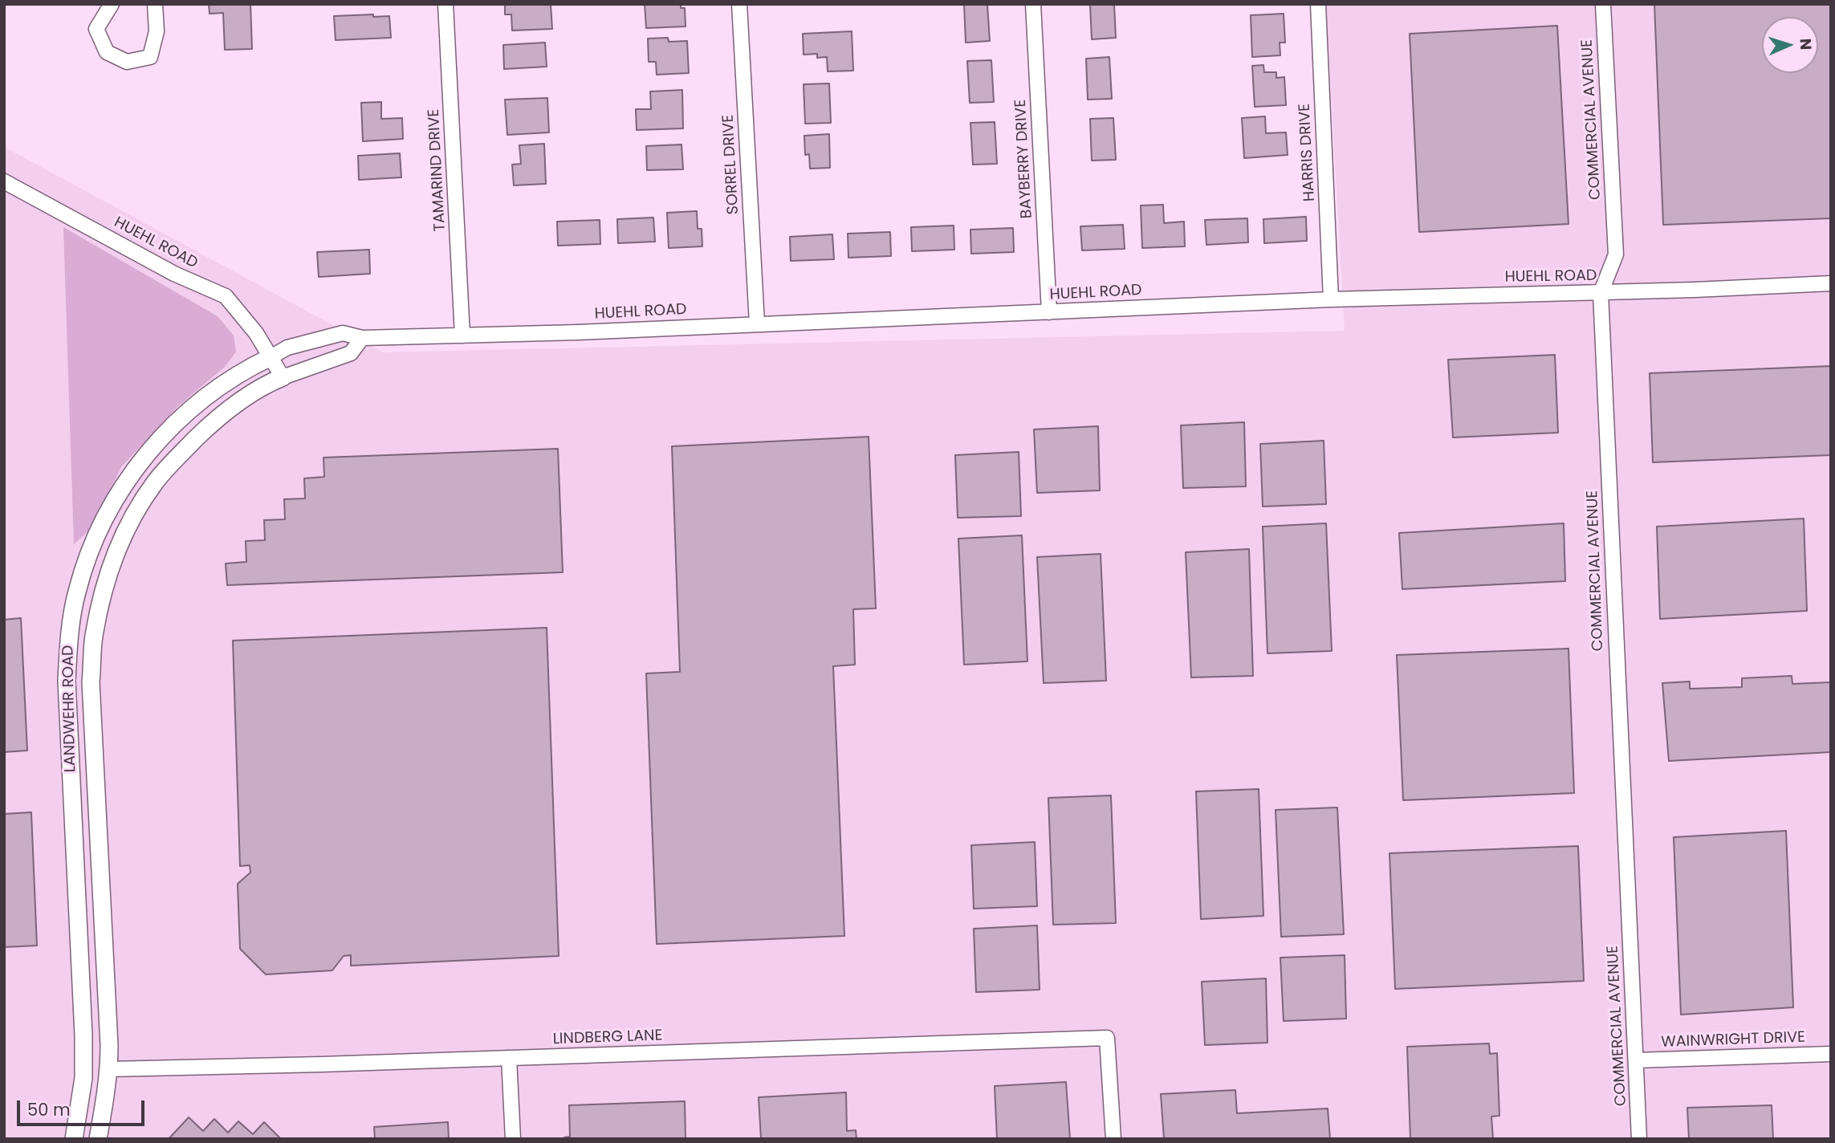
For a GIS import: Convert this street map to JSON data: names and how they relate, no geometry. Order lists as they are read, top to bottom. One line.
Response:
{"streets":{"street":["COMMERCIAL AVENUE","HARRIS DRIVE","BAYBERRY DRIVE","SORREL DRIVE","TAMARIND DRIVE","HUEHL ROAD","LANDWEHR ROAD","LINDBERG LANE","WAINWRIGHT DRIVE"]},"crossings":[["COMMERCIAL AVENUE","HUEHL ROAD"],["COMMERCIAL AVENUE","WAINWRIGHT DRIVE"],["HARRIS DRIVE","HUEHL ROAD"],["BAYBERRY DRIVE","HUEHL ROAD"],["SORREL DRIVE","HUEHL ROAD"],["TAMARIND DRIVE","HUEHL ROAD"],["HUEHL ROAD","LANDWEHR ROAD"],["LANDWEHR ROAD","LINDBERG LANE"]],"scale_bar":"50 m","north":"right"}
